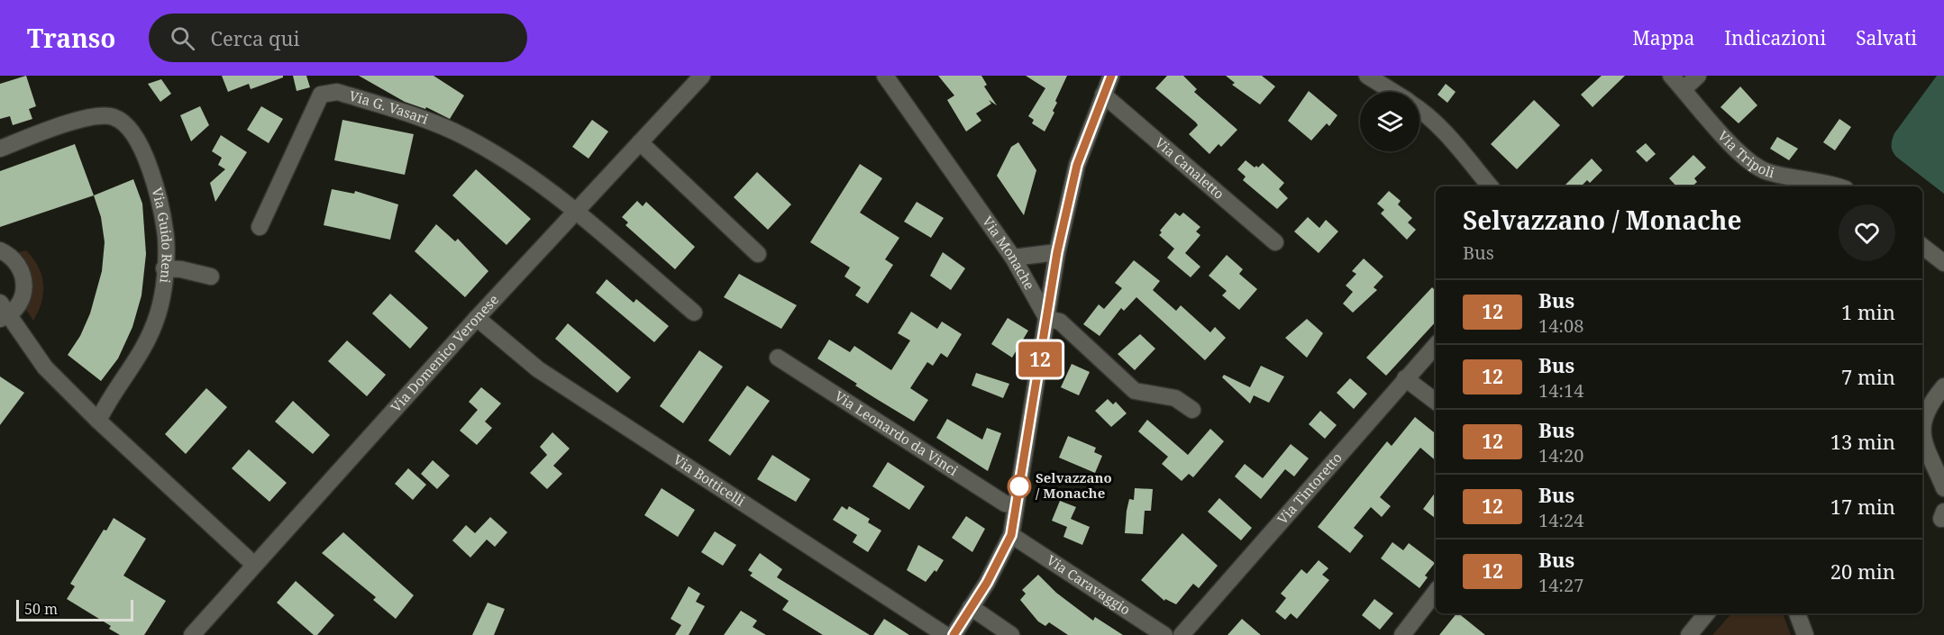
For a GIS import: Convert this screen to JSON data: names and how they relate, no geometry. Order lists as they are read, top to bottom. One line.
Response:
{"streets":{"street":["Via G. Vasari","Via Tripoli","Via Canaletto","Via Guido Reni","Via Monache","Via Domenico Veronese","Via Leonardo da Vinci","Via Botticelli","Via Tintoretto","Via Caravaggio"]},"crossings":[["Via G. Vasari","Via Domenico Veronese"],["Via Domenico Veronese","Via Botticelli"]],"places":["Selvazzano / Monache"],"lines":["bus line 12"],"scale_bar":"50 m","page":{"header":"Transo","search":"Cerca qui","nav":["Mappa","Indicazioni","Salvati"],"on_map":"12","heading":["Selvazzano / Monache","Bus"],"list":[{"mark":"12","name":"Bus","note":"14:08","value":"1 min"},{"mark":"12","name":"Bus","note":"14:14","value":"7 min"},{"mark":"12","name":"Bus","note":"14:20","value":"13 min"},{"mark":"12","name":"Bus","note":"14:24","value":"17 min"},{"mark":"12","name":"Bus","note":"14:27","value":"20 min"}],"scale":"50 m"}}
